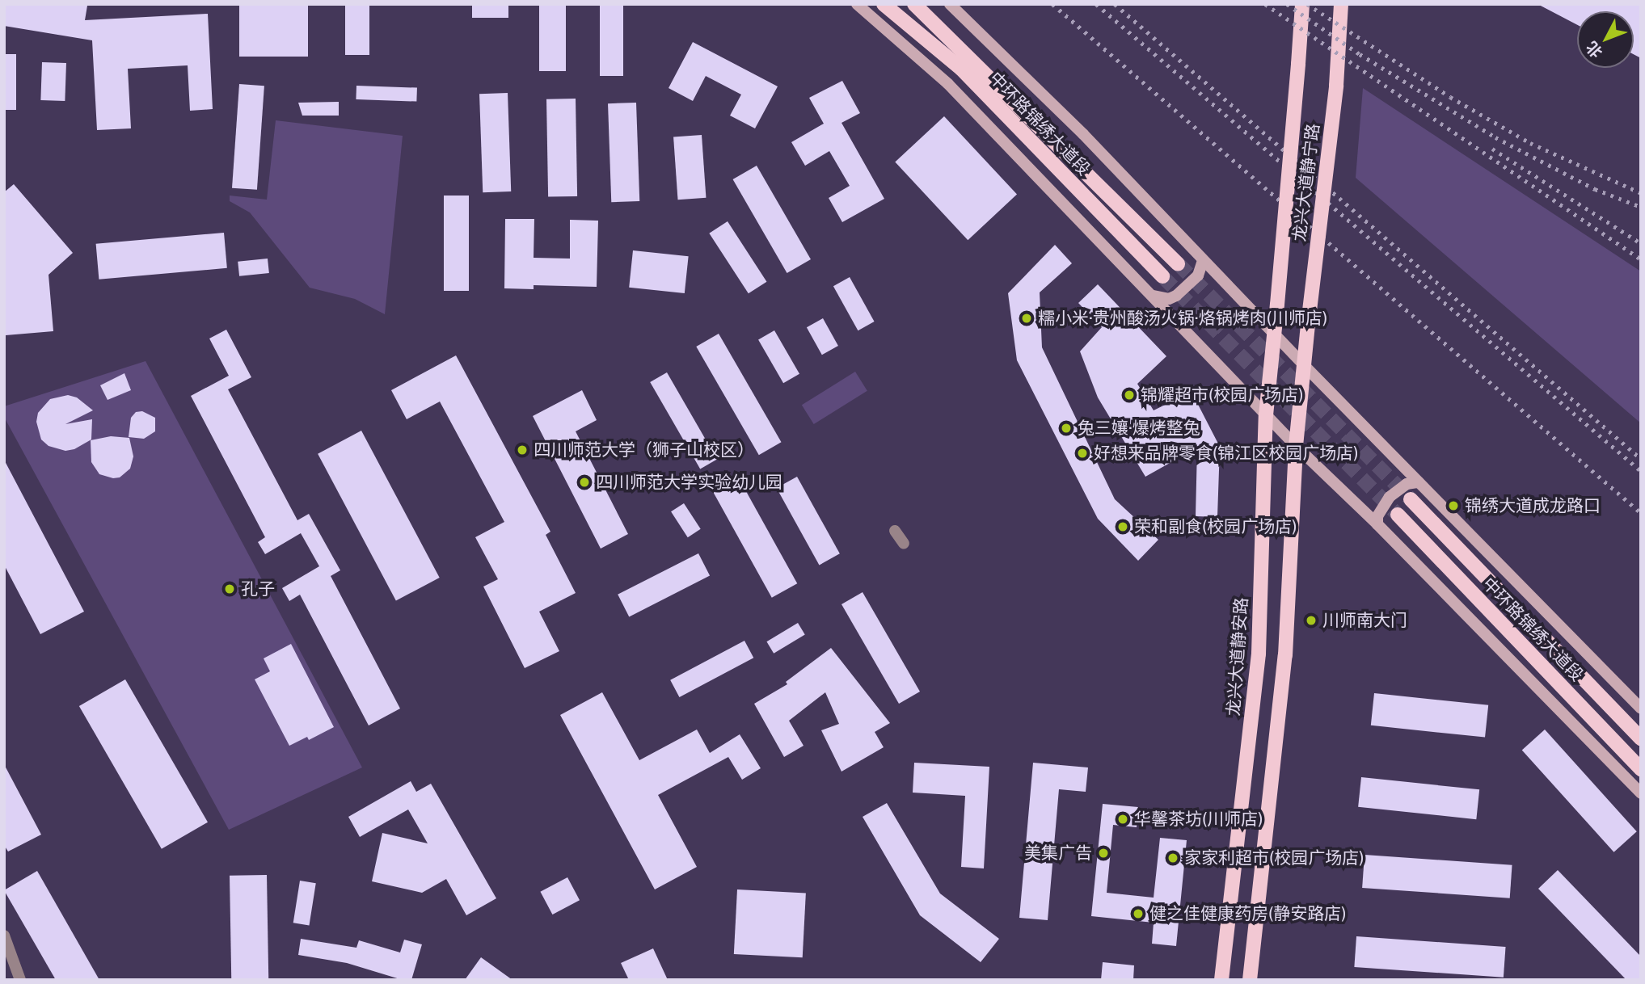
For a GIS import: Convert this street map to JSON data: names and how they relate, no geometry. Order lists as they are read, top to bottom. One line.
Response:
{"streets":{"main road":["中环路锦绣大道段","龙兴大道静宁路","龙兴大道静安路"]},"crossings":[["龙兴大道静宁路","龙兴大道静安路"]],"places":["糯小米·贵州酸汤火锅·烙锅烤肉(川师店)","锦耀超市(校园广场店)","兔三孃·爆烤整兔","四川师范大学（狮子山校区）","好想来品牌零食(锦江区校园广场店)","四川师范大学实验幼儿园","锦绣大道成龙路口","荣和副食(校园广场店)","孔子","川师南大门","华馨茶坊(川师店)","美集广告","家家利超市(校园广场店)","健之佳健康药房(静安路店)"],"north":"bottom left"}
